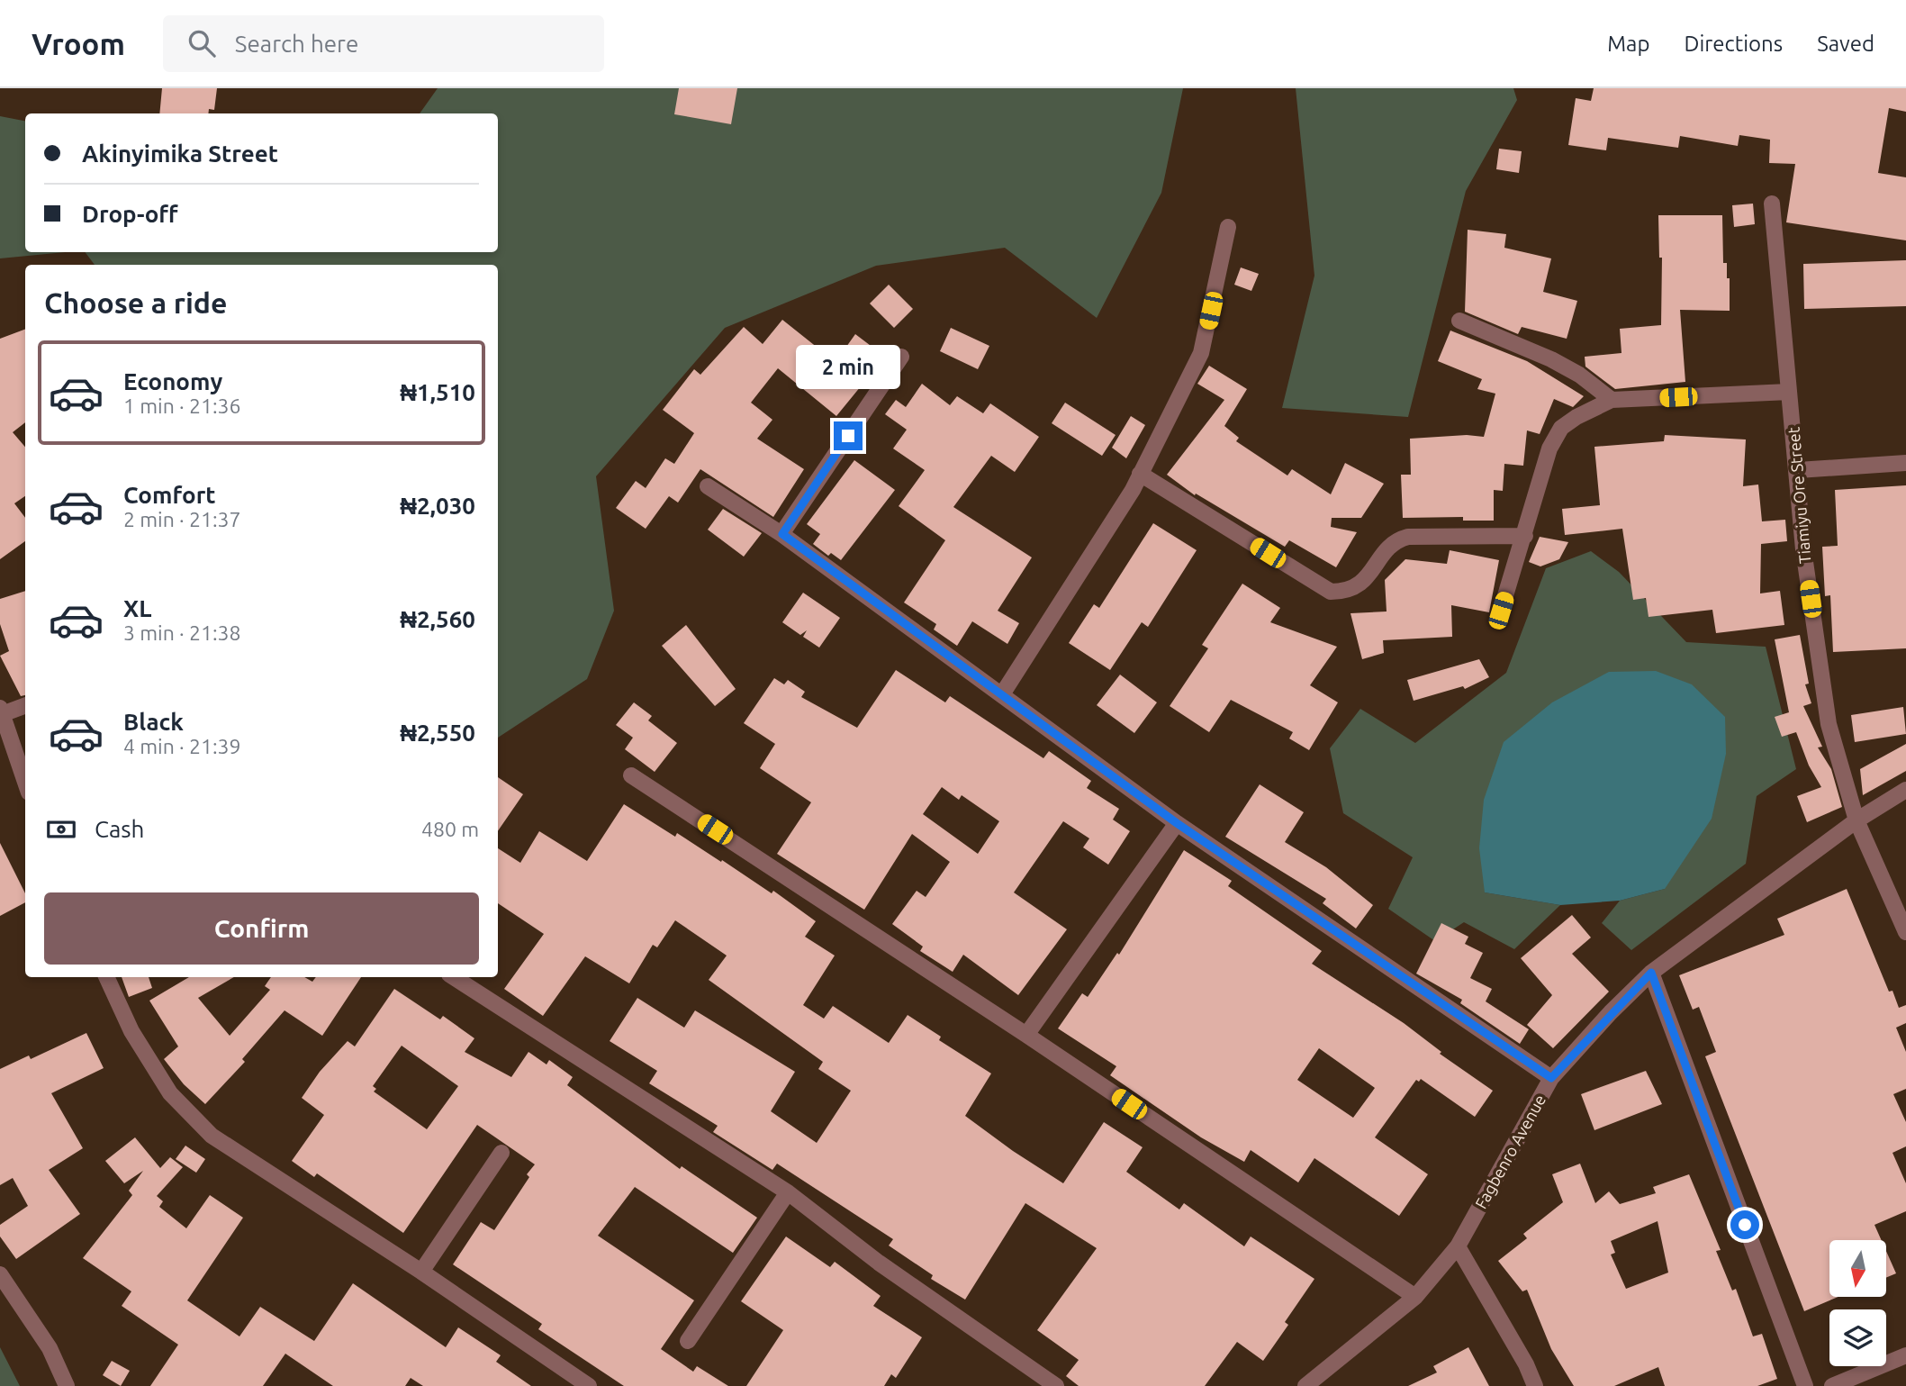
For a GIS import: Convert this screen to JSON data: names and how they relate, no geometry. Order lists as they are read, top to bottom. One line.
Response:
{"streets":{"street":["Tiamiyu Ore Street","Fagbenro Avenue"]},"crossings":[["Tiamiyu Ore Street","Fagbenro Avenue"]],"north":"bottom","page":{"header":"Vroom","search":"Search here","nav":["Map","Directions","Saved"],"banner":["Akinyimika Street","Drop-off"],"heading":"Choose a ride","list":[{"name":"Economy","note":"1 min · 21:36","value":"₦1,510"},{"name":"Comfort","note":"2 min · 21:37","value":"₦2,030"},{"name":"XL","note":"3 min · 21:38","value":"₦2,560"},{"name":"Black","note":"4 min · 21:39","value":"₦2,550"}],"bubble":"2 min","pay":["Cash","480 m"],"buttons":"Confirm"}}
